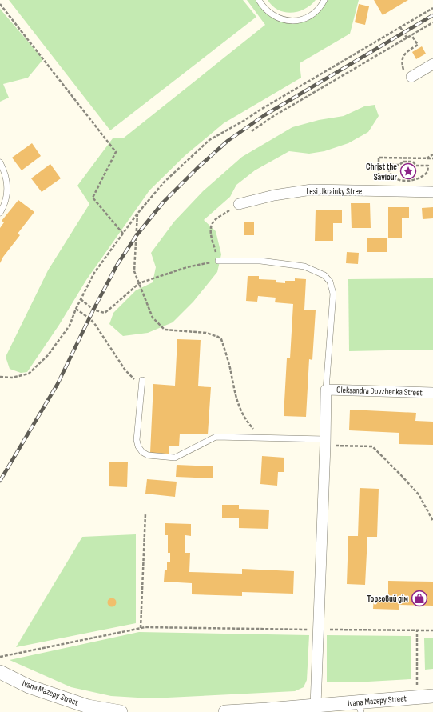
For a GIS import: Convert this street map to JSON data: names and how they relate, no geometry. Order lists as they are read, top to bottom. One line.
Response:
{"streets":{"street":["Lesi Ukrainky Street","Oleksandra Dovzhenka Street","Ivana Mazepy Street"]},"places":{"place":["Christ the Saviour"],"shop":["Торговий дім"]}}
